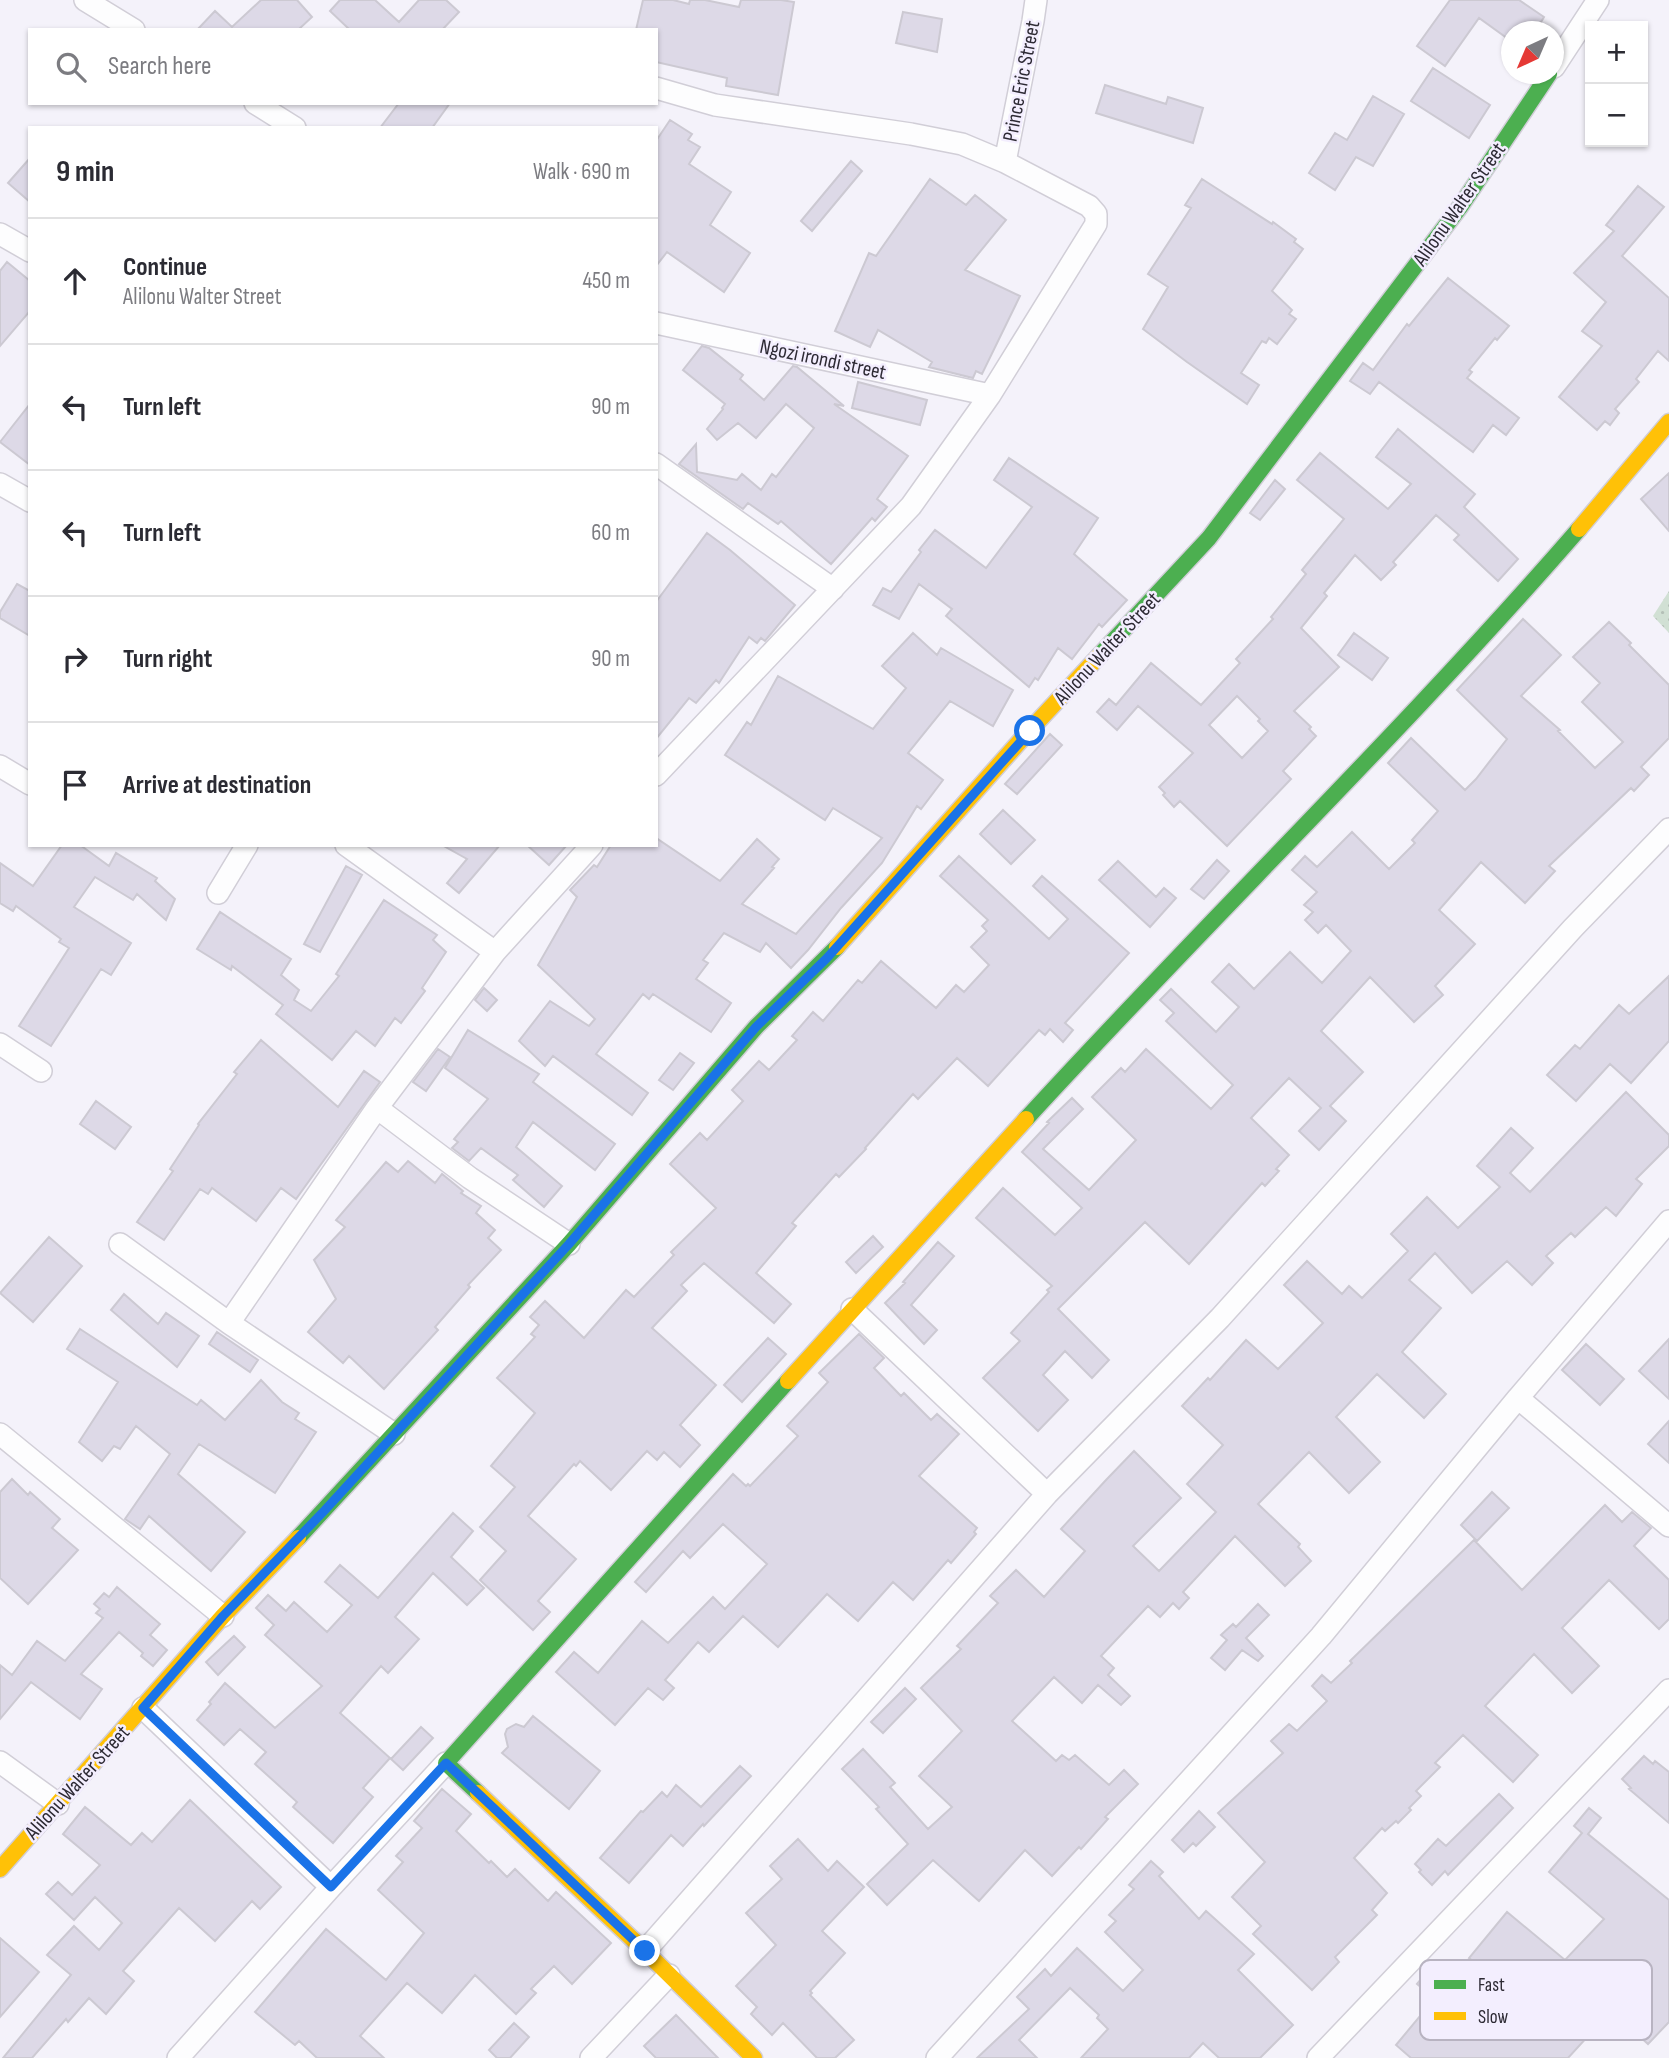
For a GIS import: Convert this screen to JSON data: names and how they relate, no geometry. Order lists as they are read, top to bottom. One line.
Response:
{"streets":{"street":["Prince Eric Street","Alilonu Walter Street","Ngozi irondi street"]},"legend":["Fast","Slow"],"north":"bottom left","page":{"map_buttons":["+","−"],"search":"Search here","heading":["9 min","Walk · 690 m"],"list":[["Continue","Alilonu Walter Street","450 m"],["Turn left","90 m"],["Turn left","60 m"],["Turn right","90 m"],"Arrive at destination"]}}
